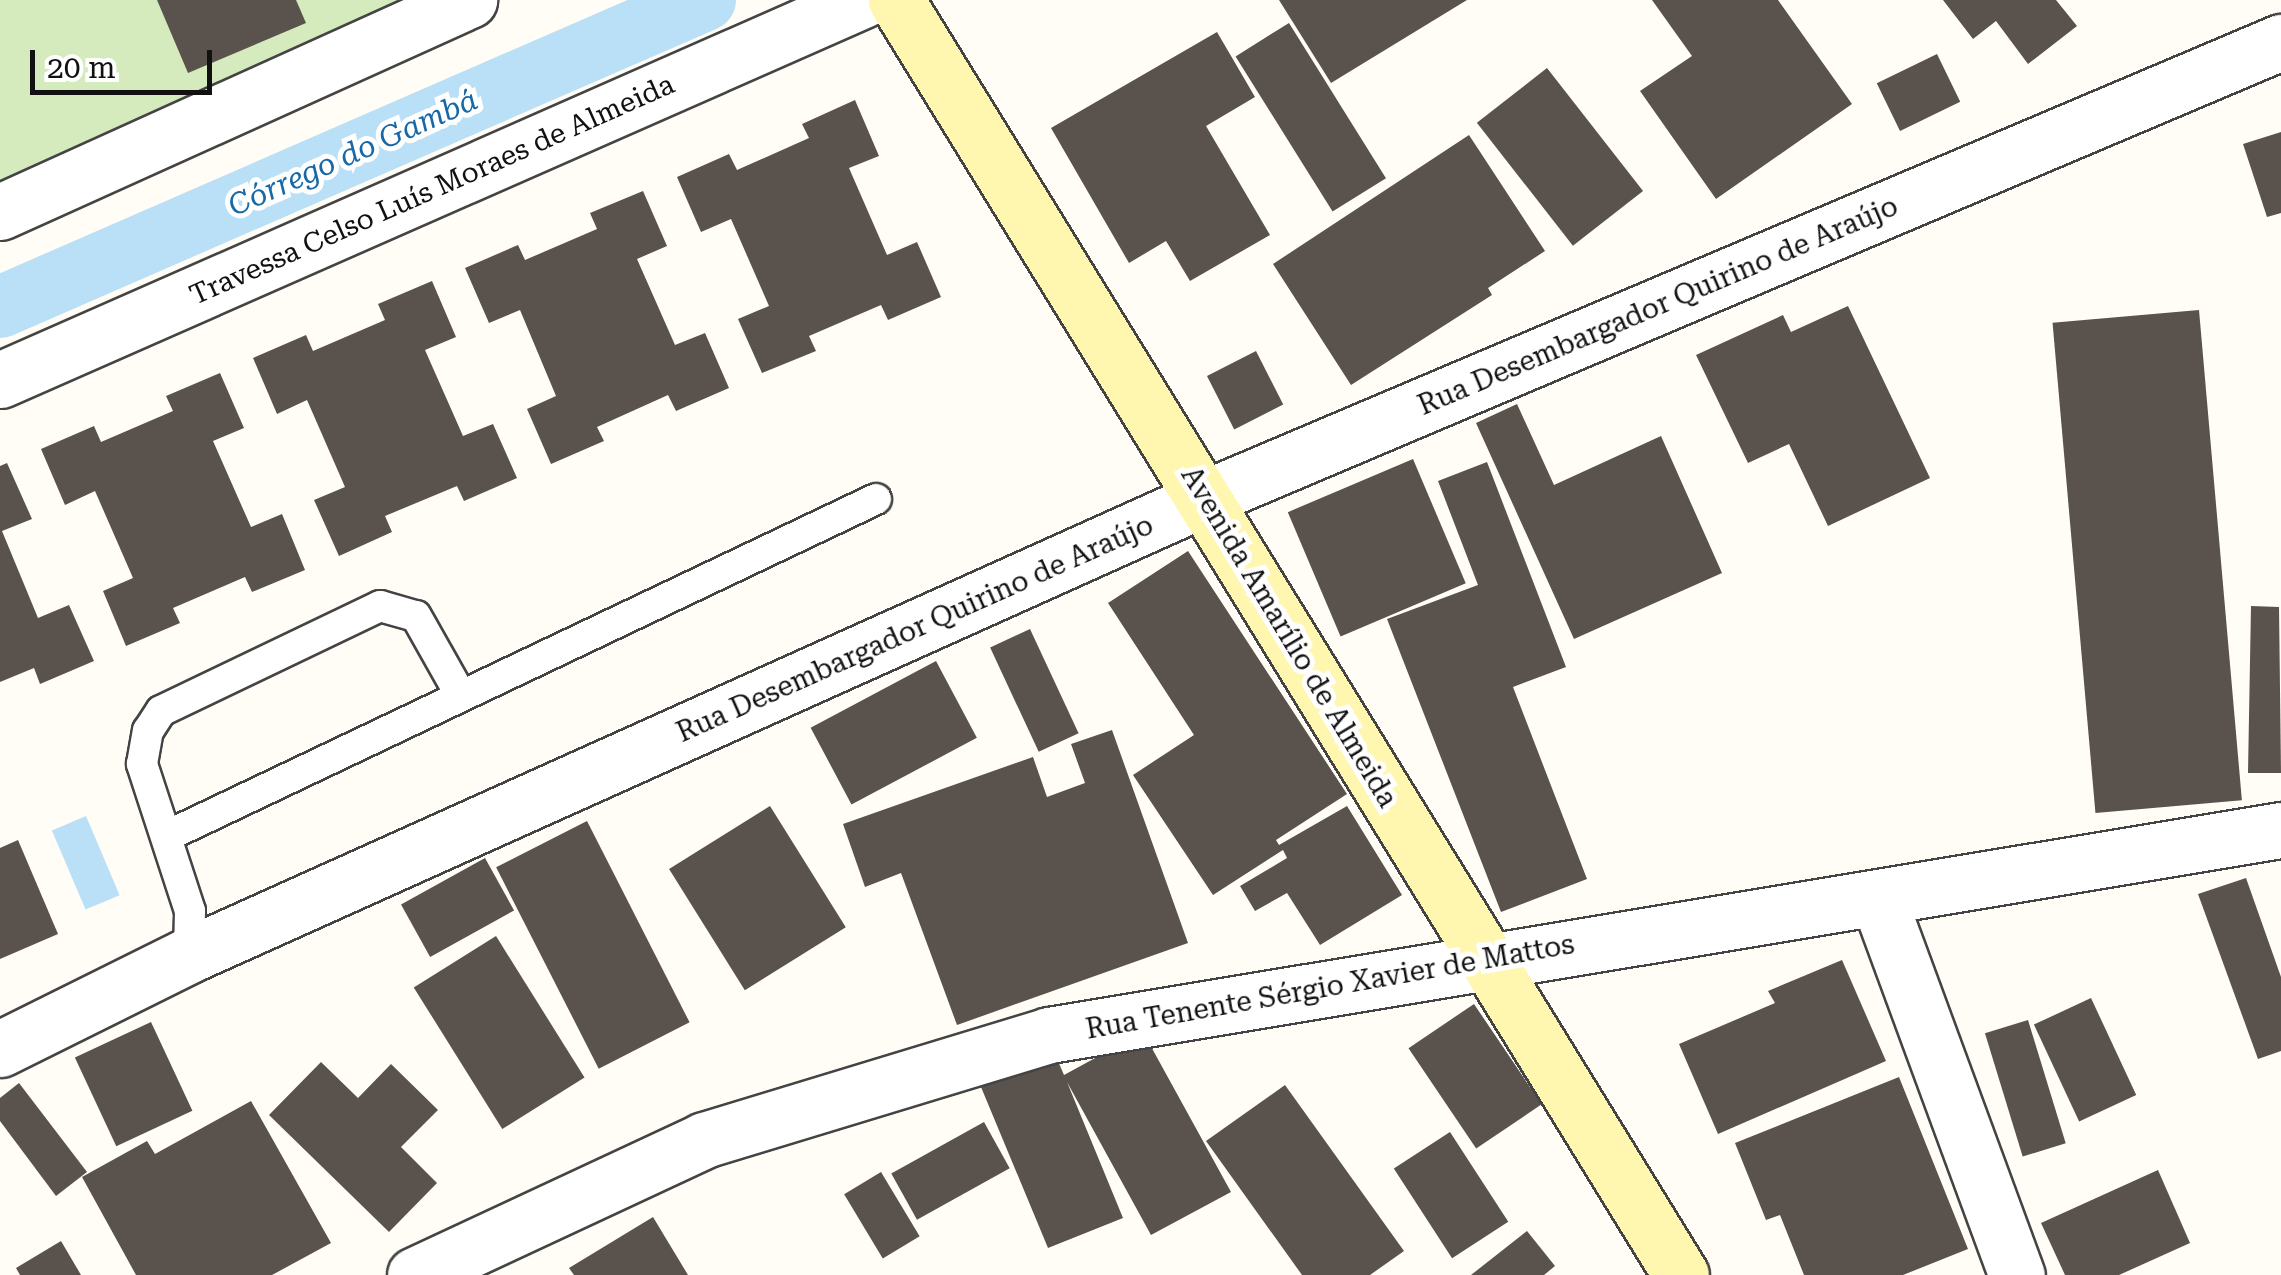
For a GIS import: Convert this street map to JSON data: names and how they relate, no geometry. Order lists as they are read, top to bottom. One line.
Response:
{"streets":{"street":["Travessa Celso Luís Moraes de Almeida","Rua Desembargador Quirino de Araújo","Avenida Amarílio de Almeida","Rua Tenente Sérgio Xavier de Mattos"]},"crossings":[["Rua Desembargador Quirino de Araújo","Avenida Amarílio de Almeida"],["Avenida Amarílio de Almeida","Rua Tenente Sérgio Xavier de Mattos"]],"water":["Córrego do Gambá"],"scale_bar":"20 m"}
